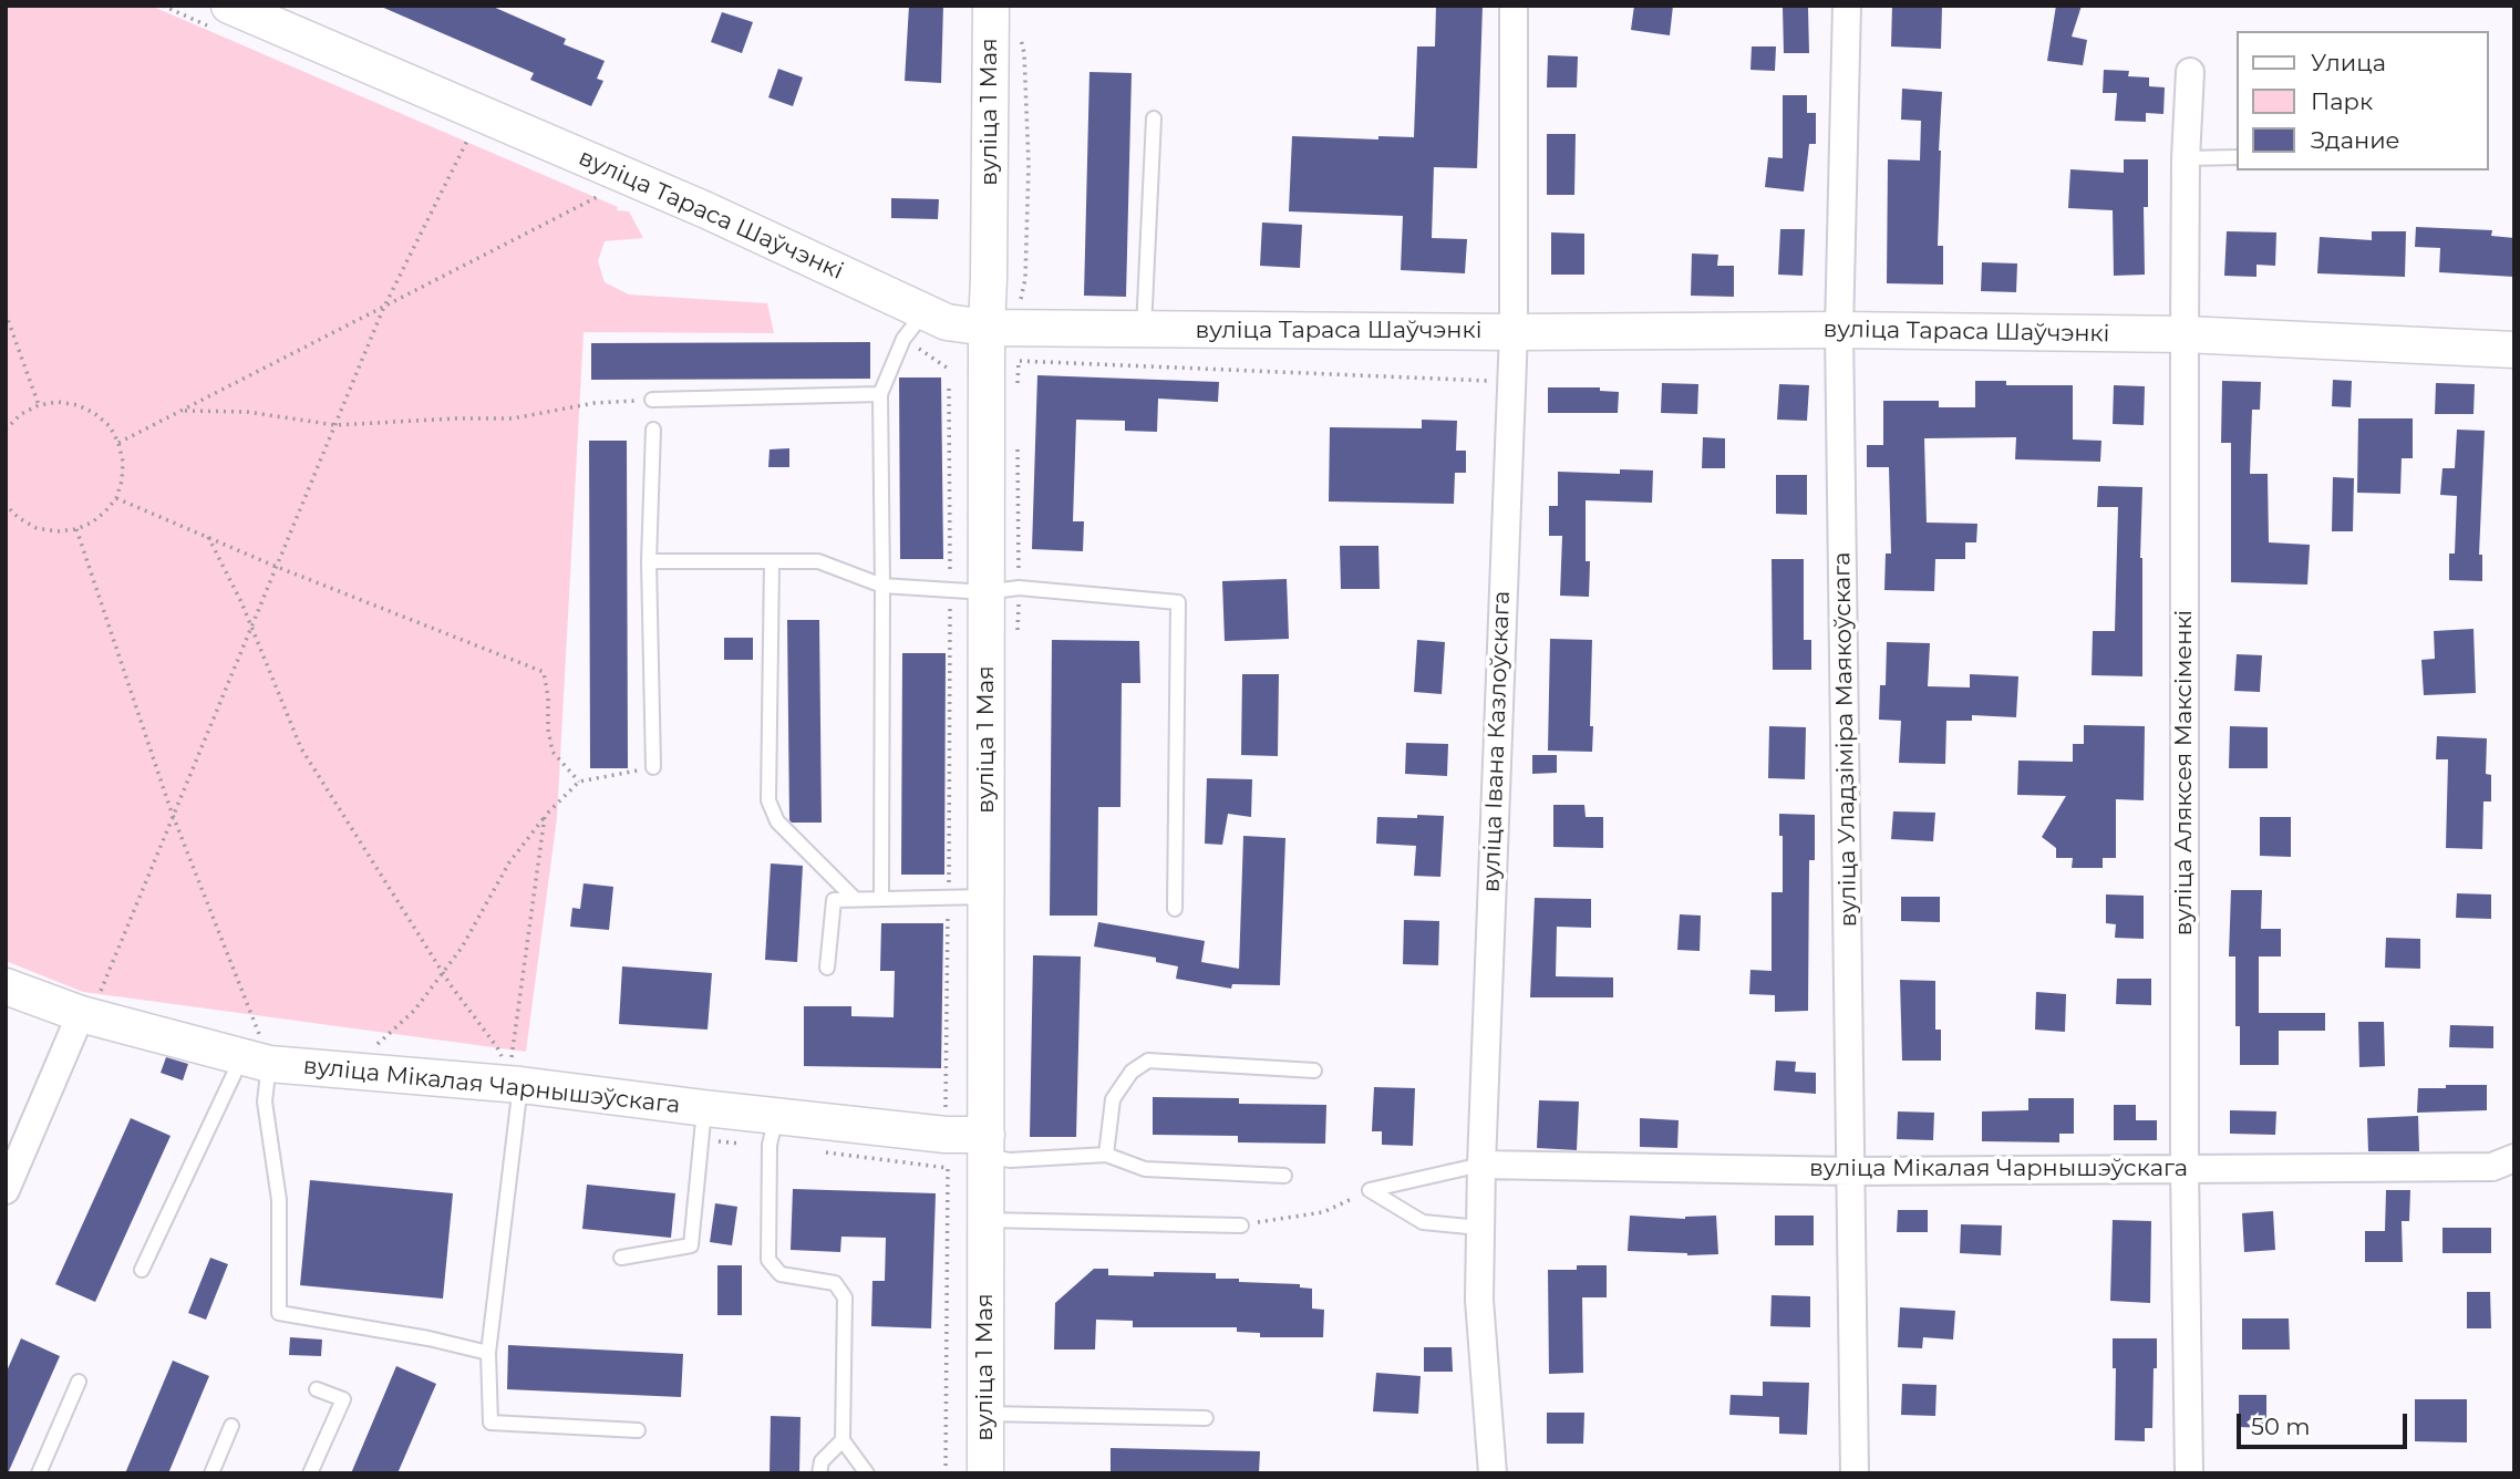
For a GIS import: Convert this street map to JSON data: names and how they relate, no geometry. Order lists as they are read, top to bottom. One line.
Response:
{"streets":{"street":["вуліца 1 Мая","вуліца Тараса Шаўчэнкі","вуліца Уладзіміра Маякоўскага","вуліца Івана Казлоўскага","вуліца Аляксея Максіменкі","вуліца Мікалая Чарнышэўскага"]},"crossings":[["вуліца 1 Мая","вуліца Тараса Шаўчэнкі"],["вуліца 1 Мая","вуліца Мікалая Чарнышэўскага"],["вуліца Тараса Шаўчэнкі","вуліца Уладзіміра Маякоўскага"],["вуліца Тараса Шаўчэнкі","вуліца Івана Казлоўскага"],["вуліца Тараса Шаўчэнкі","вуліца Аляксея Максіменкі"],["вуліца Уладзіміра Маякоўскага","вуліца Мікалая Чарнышэўскага"],["вуліца Івана Казлоўскага","вуліца Мікалая Чарнышэўскага"],["вуліца Аляксея Максіменкі","вуліца Мікалая Чарнышэўскага"]],"legend":["Улица","Парк","Здание"],"scale_bar":"50 m"}
